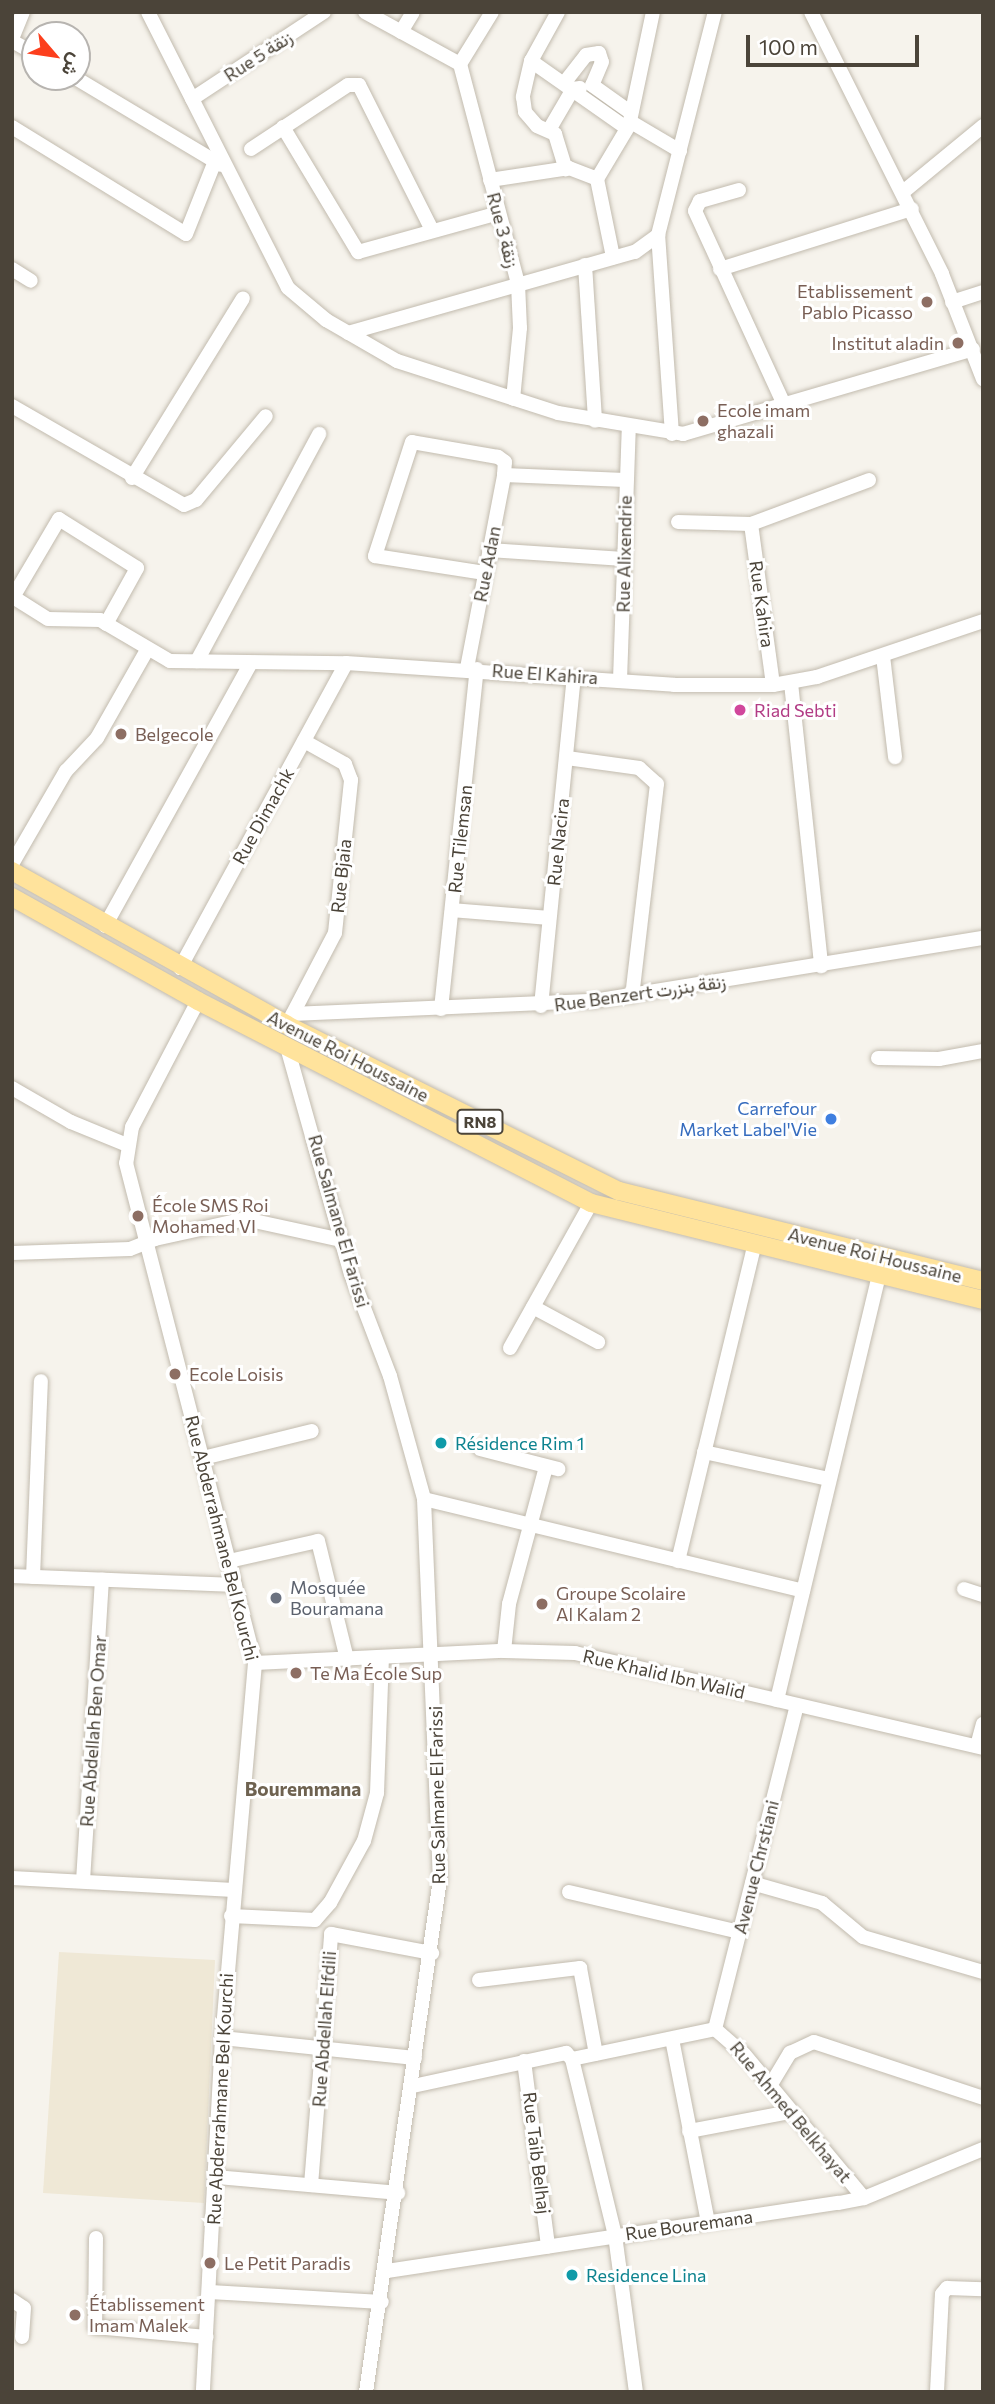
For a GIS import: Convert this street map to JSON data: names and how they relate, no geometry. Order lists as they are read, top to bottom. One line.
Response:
{"streets":{"main road":["Avenue Roi Houssaine","RN8"],"street":["Rue 5 زنقة","Rue 3 زنقة","Rue Alixendrie","Rue Adan","Rue Kahira","Rue El Kahira","Rue Dimachk","Rue Tilemsan","Rue Nacira","Rue Bjaia","Rue Benzert زنقة بنزرت","Rue Salmane El Farissi","Rue Abderrahmane Bel Kourchi","Rue Khalid Ibn Walid","Rue Abdellah Ben Omar","Avenue Chrstiani","Rue Abdellah Elfdili","Rue Ahmed Belkhayat","Rue Taib Belhaj","Rue Bouremana"]},"crossings":[["Rue Alixendrie","Rue El Kahira"],["Rue Adan","Rue El Kahira"],["Rue Adan","Rue Tilemsan"],["Rue Kahira","Rue El Kahira"],["Rue El Kahira","Rue Dimachk"],["Rue El Kahira","Rue Tilemsan"],["Rue El Kahira","Rue Nacira"],["Rue Dimachk","Rue Bjaia"],["Rue Dimachk","Avenue Roi Houssaine"],["Rue Tilemsan","Rue Benzert زنقة بنزرت"],["Rue Nacira","Rue Benzert زنقة بنزرت"],["Rue Bjaia","Rue Benzert زنقة بنزرت"],["Rue Bjaia","Avenue Roi Houssaine"],["Rue Benzert زنقة بنزرت","Avenue Roi Houssaine"],["Avenue Roi Houssaine","Rue Salmane El Farissi"],["Avenue Roi Houssaine","Rue Abderrahmane Bel Kourchi"],["Rue Salmane El Farissi","Rue Khalid Ibn Walid"],["Rue Salmane El Farissi","Rue Abdellah Elfdili"],["Rue Salmane El Farissi","Rue Bouremana"],["Rue Abderrahmane Bel Kourchi","Rue Khalid Ibn Walid"],["Rue Khalid Ibn Walid","Avenue Chrstiani"],["Avenue Chrstiani","Rue Ahmed Belkhayat"],["Rue Ahmed Belkhayat","Rue Bouremana"],["Rue Taib Belhaj","Rue Bouremana"]],"districts":["Bouremmana"],"places":["Etablissement Pablo Picasso","Institut aladin","Ecole imam ghazali","Riad Sebti","Belgecole","Carrefour Market Label'Vie","École SMS Roi Mohamed VI","Ecole Loisis","Résidence Rim 1","Mosquée Bouramana","Groupe Scolaire Al Kalam 2","Te Ma École Sup","Le Petit Paradis","Residence Lina","Établissement Imam Malek"],"scale_bar":"100 m","north":"bottom right"}
